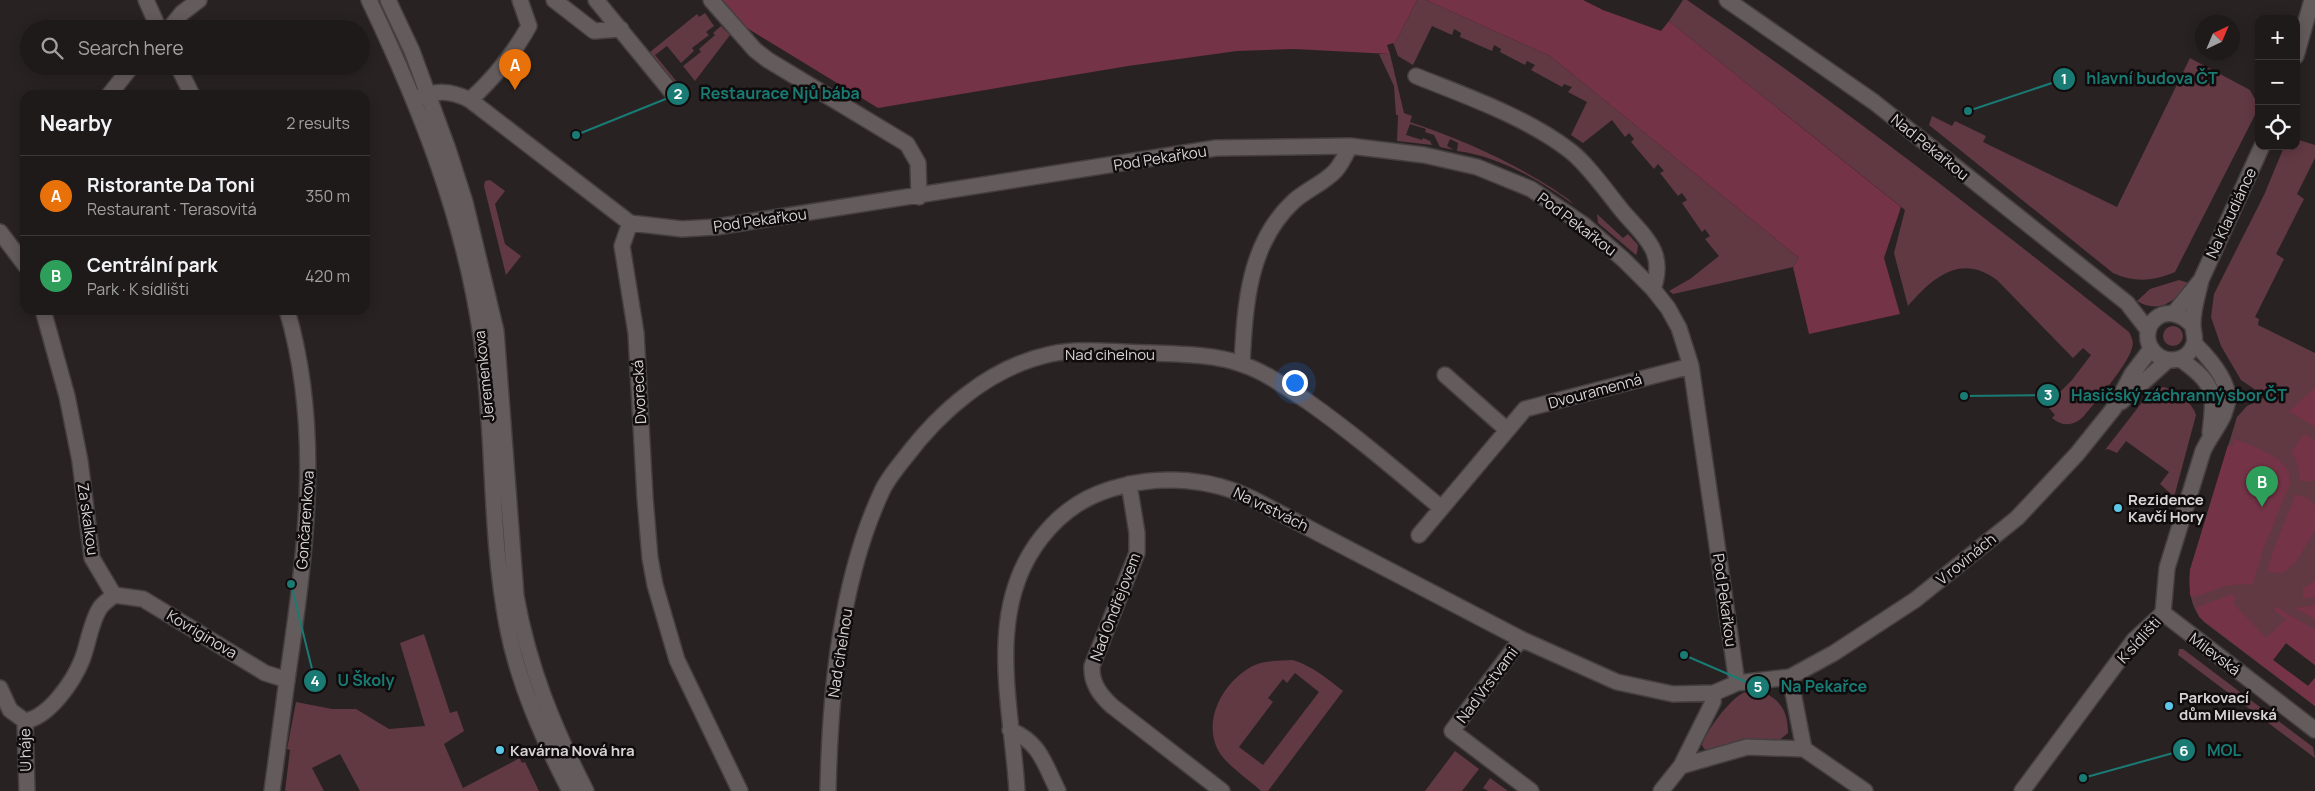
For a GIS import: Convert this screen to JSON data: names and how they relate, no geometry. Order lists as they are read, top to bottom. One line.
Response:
{"streets":{"street":["Nad Pekařkou","Pod Pekařkou","Na Klaudiánce","Nad cihelnou","Jeremenkova","Dvouramenná","Dvorecká","Na vrstvách","Za skalkou","Gončarenkova","V rovinách","Nad Ondřejovem","Kovriginova","K sídlišti","Milevská","Nad Vrstvami","U háje"]},"crossings":[["Nad Pekařkou","Na Klaudiánce"],["Nad Pekařkou","V rovinách"],["Nad Pekařkou","K sídlišti"],["Pod Pekařkou","Dvouramenná"],["Pod Pekařkou","Dvorecká"],["Pod Pekařkou","V rovinách"],["Na Klaudiánce","V rovinách"],["Na Klaudiánce","K sídlišti"],["Nad cihelnou","Dvouramenná"],["Na vrstvách","V rovinách"],["Na vrstvách","Nad Ondřejovem"],["Na vrstvách","Nad Vrstvami"],["Za skalkou","Kovriginova"],["Gončarenkova","Kovriginova"],["V rovinách","K sídlišti"],["K sídlišti","Milevská"]],"places":["hlavní budova ČT","Restaurace Njů bába","Hasičský záchranný sbor ČT","Rezidence Kavčí Hory","U Školy","Na Pekařce","Parkovací dům Milevská","Kavárna Nová hra","MOL"],"north":"top right","page":{"map_buttons":["+","−"],"search":"Search here","pins":["A","B"],"heading":["Nearby","2 results"],"list":[{"mark":"A","name":"Ristorante Da Toni","note":"Restaurant · Terasovitá","value":"350 m"},{"mark":"B","name":"Centrální park","note":"Park · K sídlišti","value":"420 m"}]}}
